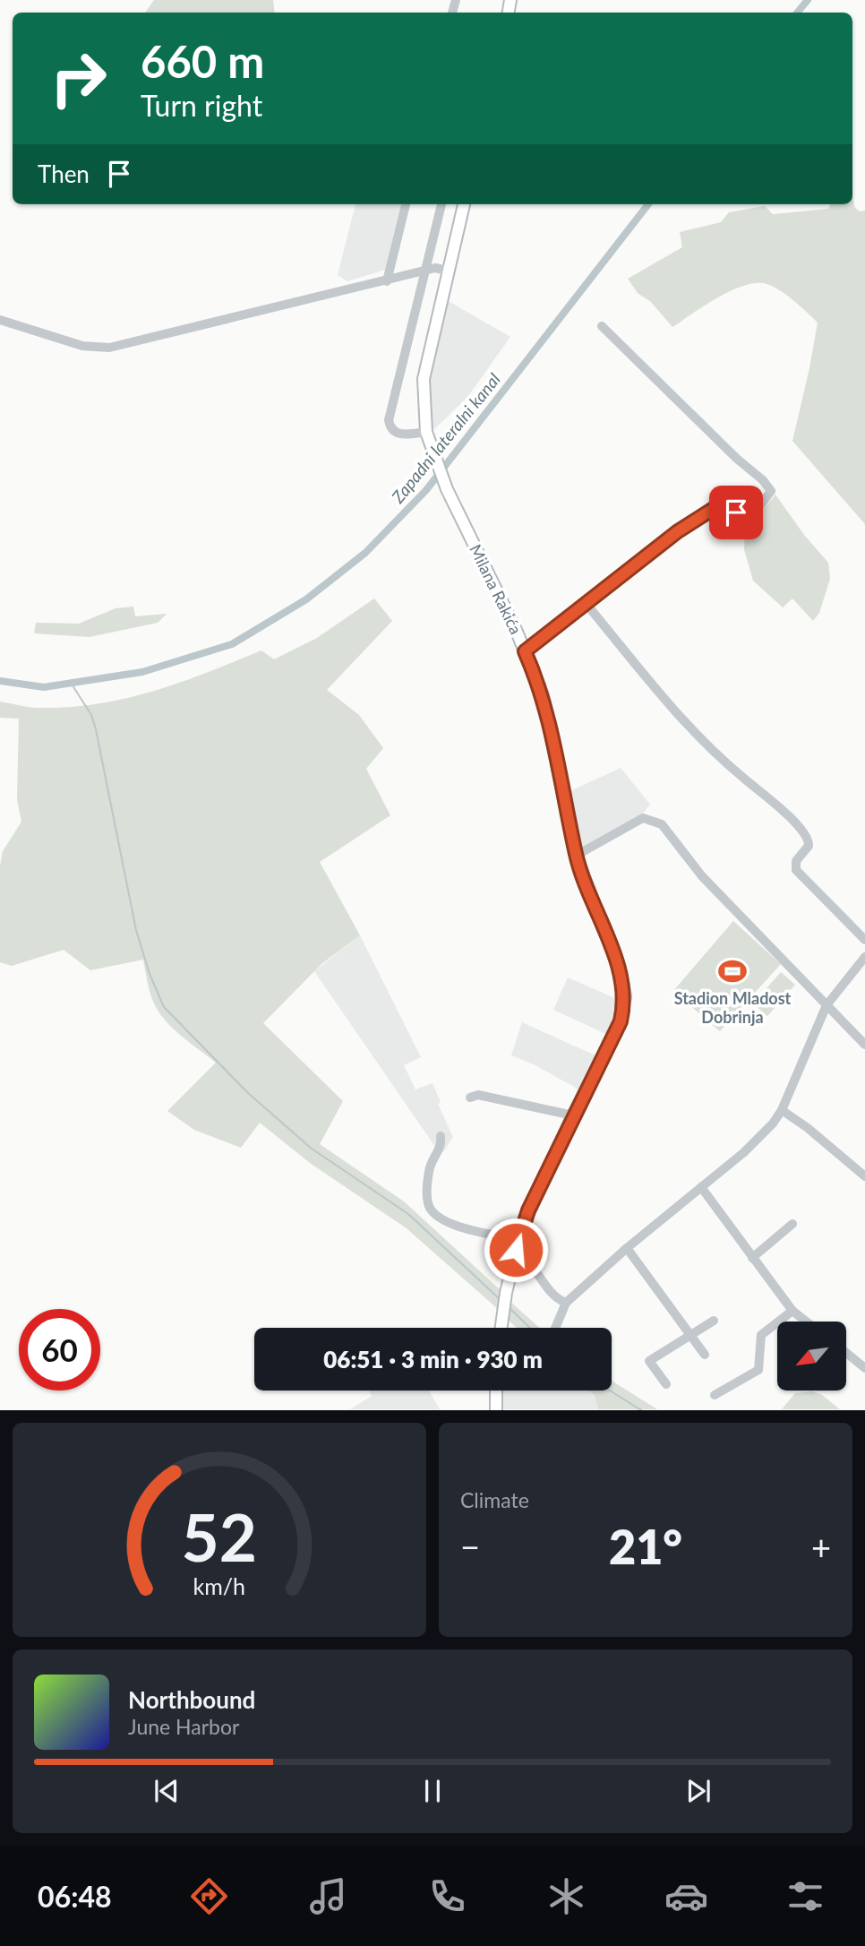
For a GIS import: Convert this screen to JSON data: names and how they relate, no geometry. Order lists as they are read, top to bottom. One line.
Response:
{"streets":{"main road":["Milana Rakića"]},"water":["Zapadni lateralni kanal"],"places":{"sports":["Stadion Mladost Dobrinja"]},"north":"bottom left","page":{"turn":["660 m","Turn right"],"then":"Then","limit":"60","trip":"06:51 · 3 min · 930 m","tile":"Climate","heat":["−","21°","+"],"song":["Northbound","June Harbor"],"tabs":"06:48","gauge":["52","km/h"]}}
